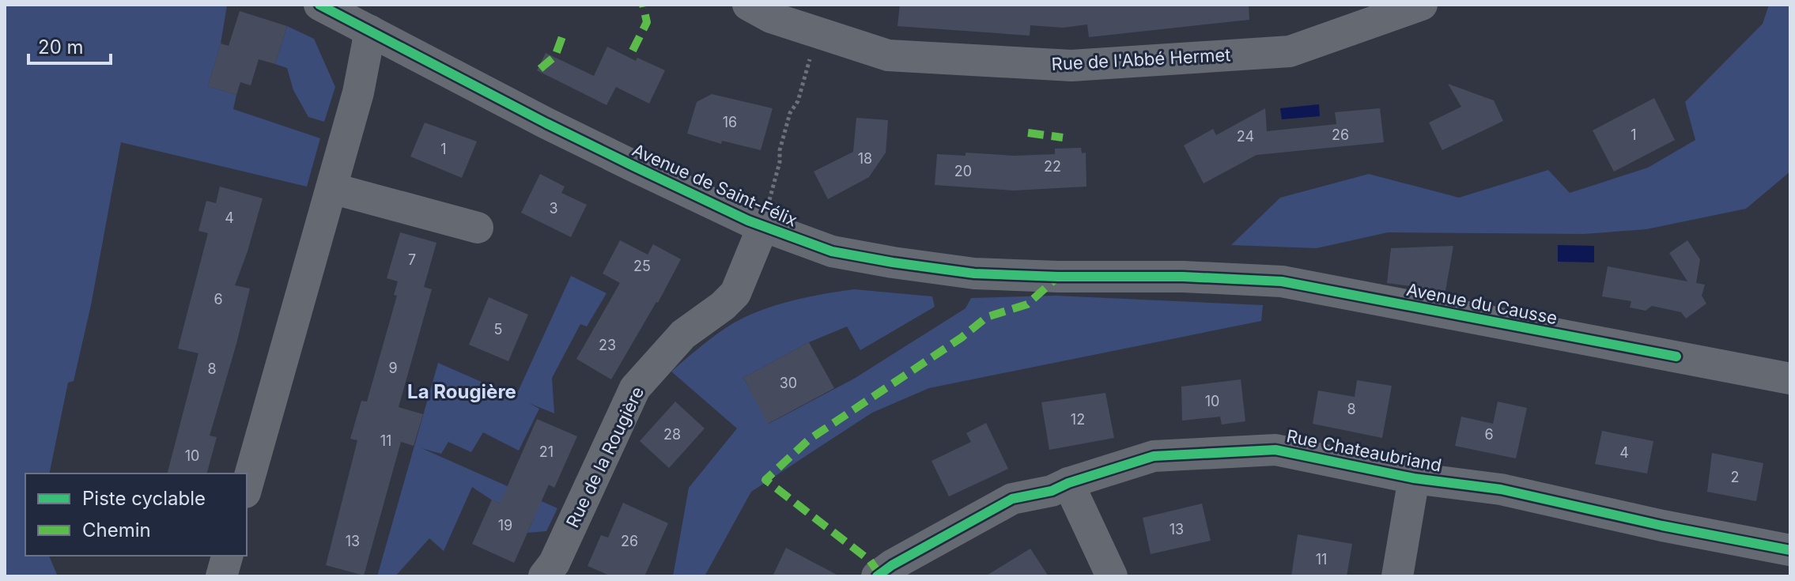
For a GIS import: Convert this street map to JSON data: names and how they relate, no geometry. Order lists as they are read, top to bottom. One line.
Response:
{"streets":{"street":["Rue de l'Abbé Hermet","Avenue de Saint-Félix","Avenue du Causse","Rue Chateaubriand","Rue de la Rougière"]},"crossings":[["Avenue de Saint-Félix","Avenue du Causse"],["Avenue de Saint-Félix","Rue de la Rougière"]],"districts":["La Rougière"],"house_numbers":["16","26","1","24","1","18","22","20","3","4","7","25","6","5","23","9","8","30","10","8","12","28","6","11","21","4","10","2","19","13","13","26","11"],"legend":["Piste cyclable","Chemin"],"scale_bar":"20 m"}
